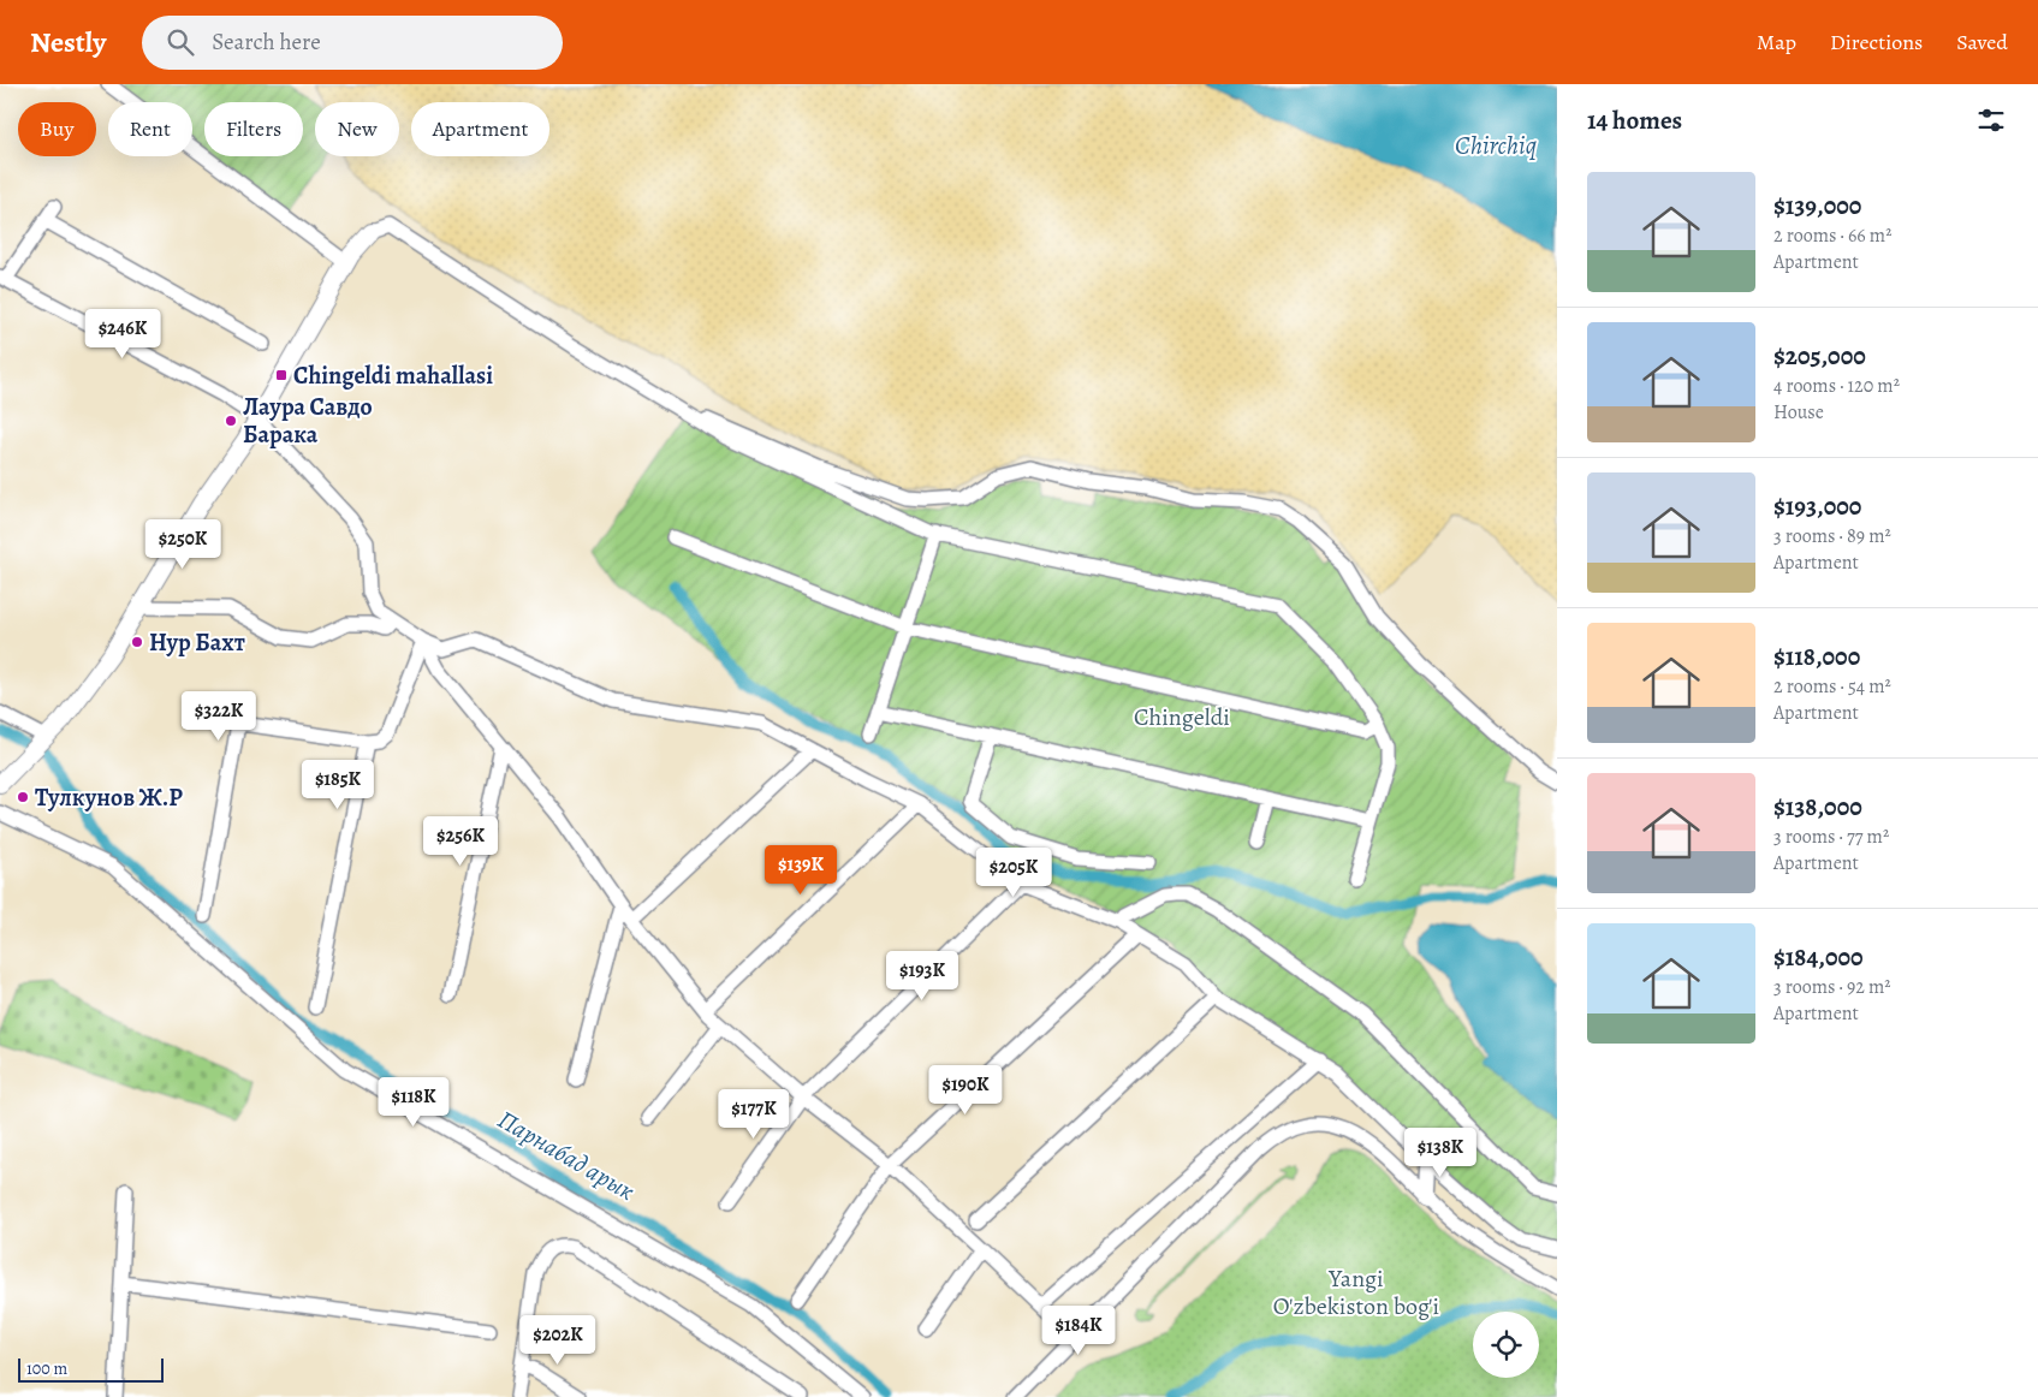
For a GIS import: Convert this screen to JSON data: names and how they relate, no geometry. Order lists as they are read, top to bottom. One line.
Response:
{"water":["Chirchiq","Парнабад арык"],"parks":["Chingeldi","Yangi O'zbekiston bog'i"],"places":{"transit":["Chingeldi mahallasi"],"other":["Лаура Савдо Барака","Нур Бахт","Тулкунов Ж.Р"]},"scale_bar":"100 m","page":{"header":"Nestly","search":"Search here","nav":["Map","Directions","Saved"],"heading":"14 homes","chip":["Buy","Rent","Filters","New","Apartment"],"list":[{"name":"$139,000","note":"2 rooms · 66 m² · Apartment"},{"name":"$205,000","note":"4 rooms · 120 m² · House"},{"name":"$193,000","note":"3 rooms · 89 m² · Apartment"},{"name":"$118,000","note":"2 rooms · 54 m² · Apartment"},{"name":"$138,000","note":"3 rooms · 77 m² · Apartment"},{"name":"$184,000","note":"3 rooms · 92 m² · Apartment"}],"price":["$246K","$250K","$322K","$185K","$256K","$139K","$205K","$193K","$190K","$118K","$177K","$138K","$184K","$202K"],"scale":"100 m"}}
